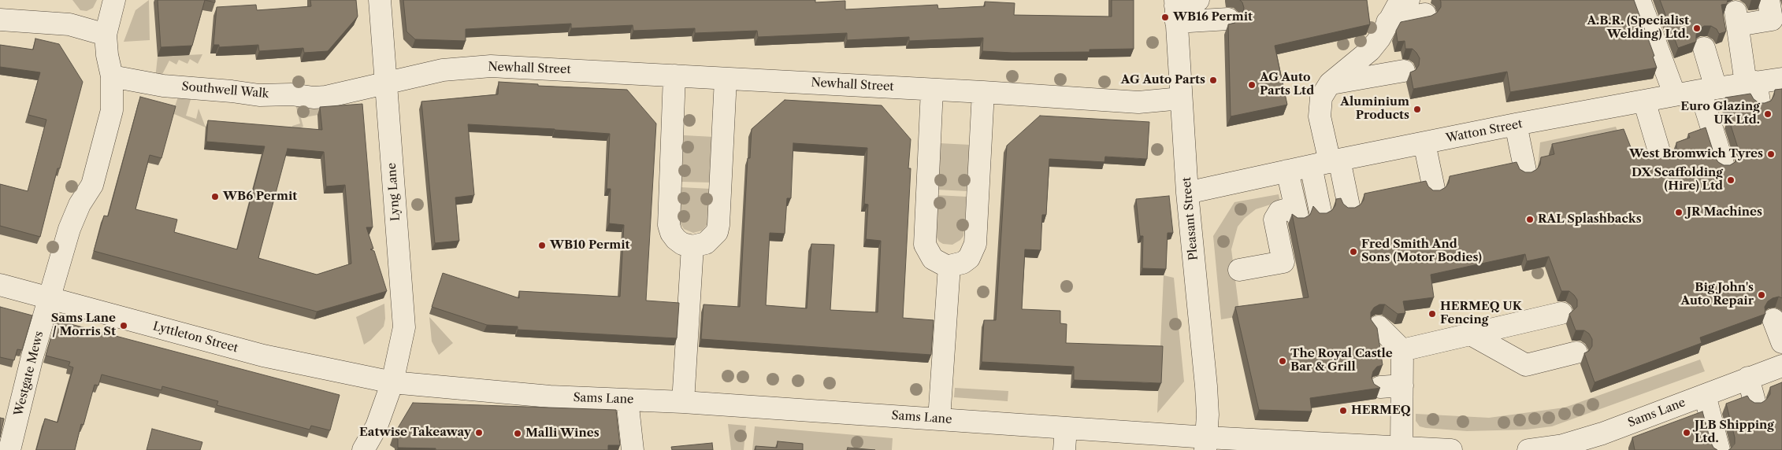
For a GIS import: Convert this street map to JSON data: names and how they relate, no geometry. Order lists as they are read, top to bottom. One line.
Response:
{"streets":{"street":["Newhall Street","Southwell Walk","Watton Street","Lyng Lane","Pleasant Street","Lyttleton Street","Westgate Mews","Sams Lane"]},"crossings":[["Newhall Street","Southwell Walk"],["Newhall Street","Lyng Lane"],["Newhall Street","Pleasant Street"],["Southwell Walk","Lyng Lane"],["Southwell Walk","Westgate Mews"],["Watton Street","Pleasant Street"],["Lyng Lane","Lyttleton Street"],["Lyng Lane","Sams Lane"],["Pleasant Street","Sams Lane"],["Lyttleton Street","Westgate Mews"],["Lyttleton Street","Sams Lane"]],"places":["WB16 Permit","A.B.R. (Specialist Welding) Ltd.","AG Auto Parts","AG Auto Parts Ltd","Aluminium Products","Euro Glazing UK Ltd.","West Bromwich Tyres","DX Scaffolding (Hire) Ltd","WB6 Permit","JR Machines","RAL Splashbacks","WB10 Permit","Fred Smith And Sons (Motor Bodies)","Big John's Auto Repair","HERMEQ UK Fencing","Sams Lane / Morris St","The Royal Castle Bar & Grill","HERMEQ","Eatwise Takeaway","JLB Shipping Ltd.","Malli Wines"]}
